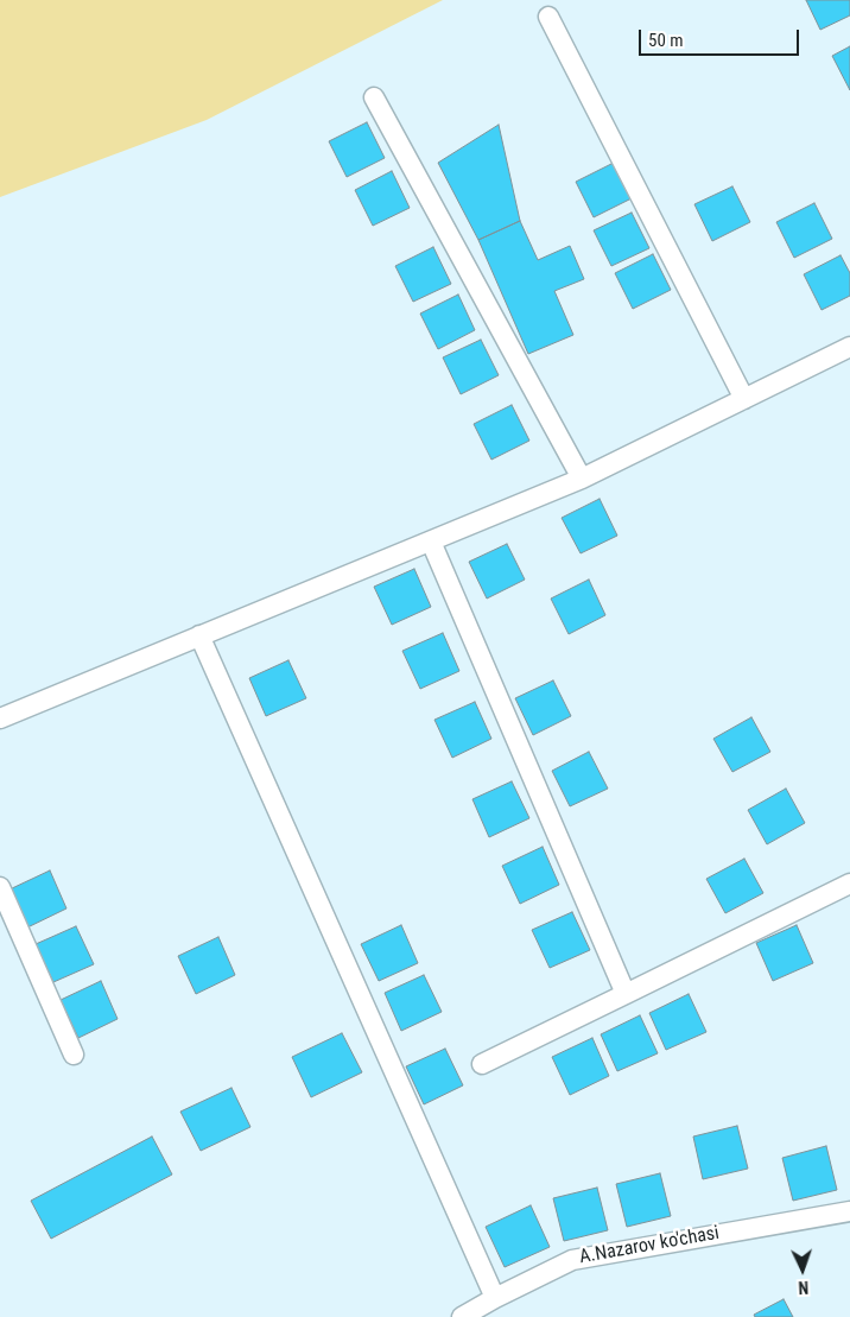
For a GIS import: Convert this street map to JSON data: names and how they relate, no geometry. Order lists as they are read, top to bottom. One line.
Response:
{"streets":{"street":["A.Nazarov ko'chasi"]},"scale_bar":"50 m","north":"bottom"}
